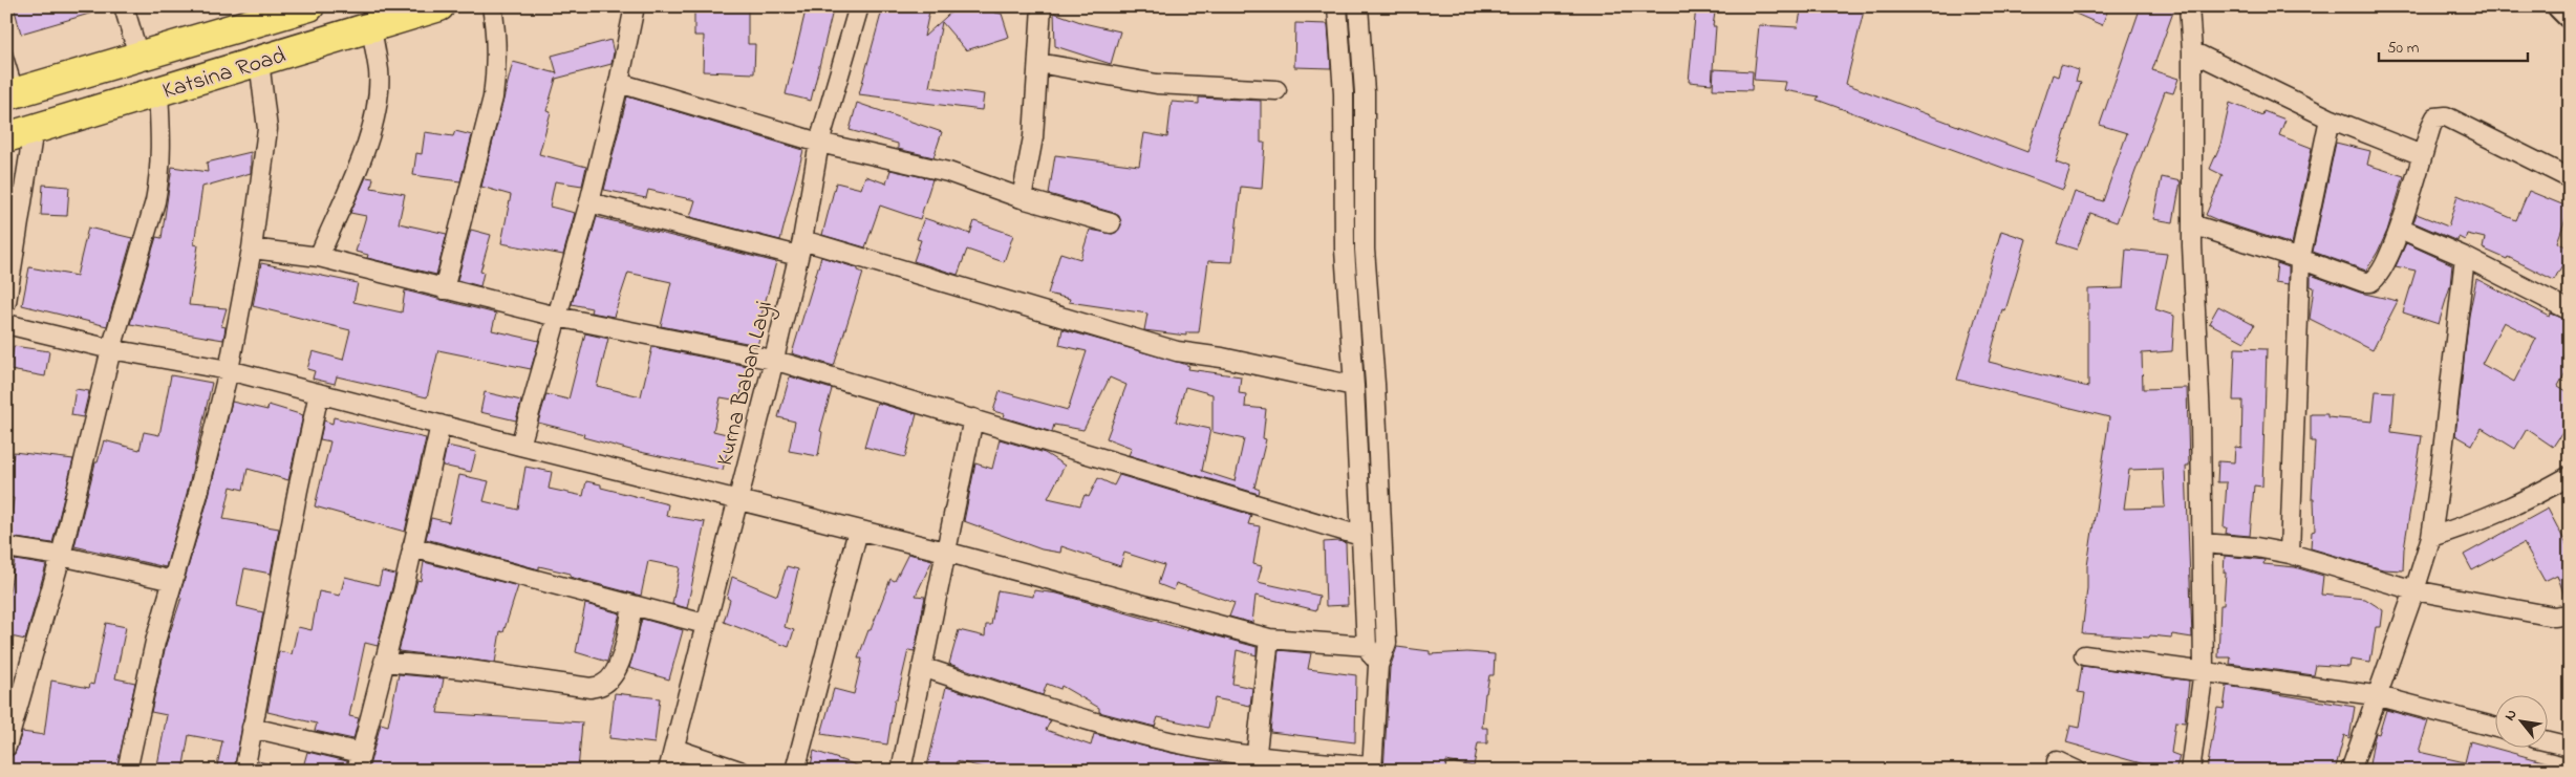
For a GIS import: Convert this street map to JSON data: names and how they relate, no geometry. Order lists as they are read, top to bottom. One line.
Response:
{"streets":{"highway":["Katsina Road"],"street":["Kurna Baban Layi"]},"scale_bar":"50 m","north":"top left"}
